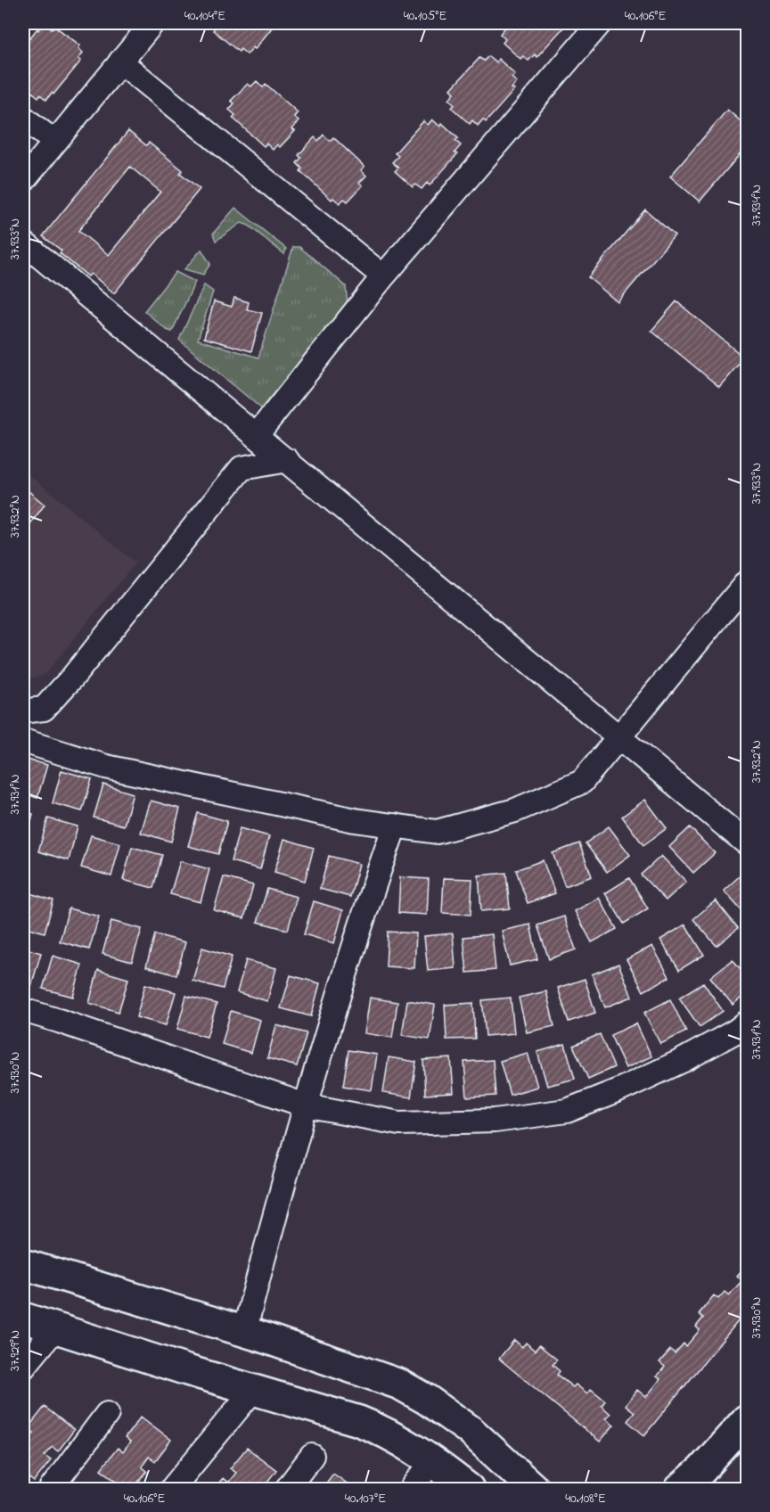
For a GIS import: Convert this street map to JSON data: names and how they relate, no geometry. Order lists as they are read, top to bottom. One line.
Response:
{"coordinates":["40.104°E","40.105°E","40.106°E","37.934°N","37.933°N","37.932°N","37.931°N","37.930°N","37.929°N","40.107°E","40.108°E"]}
